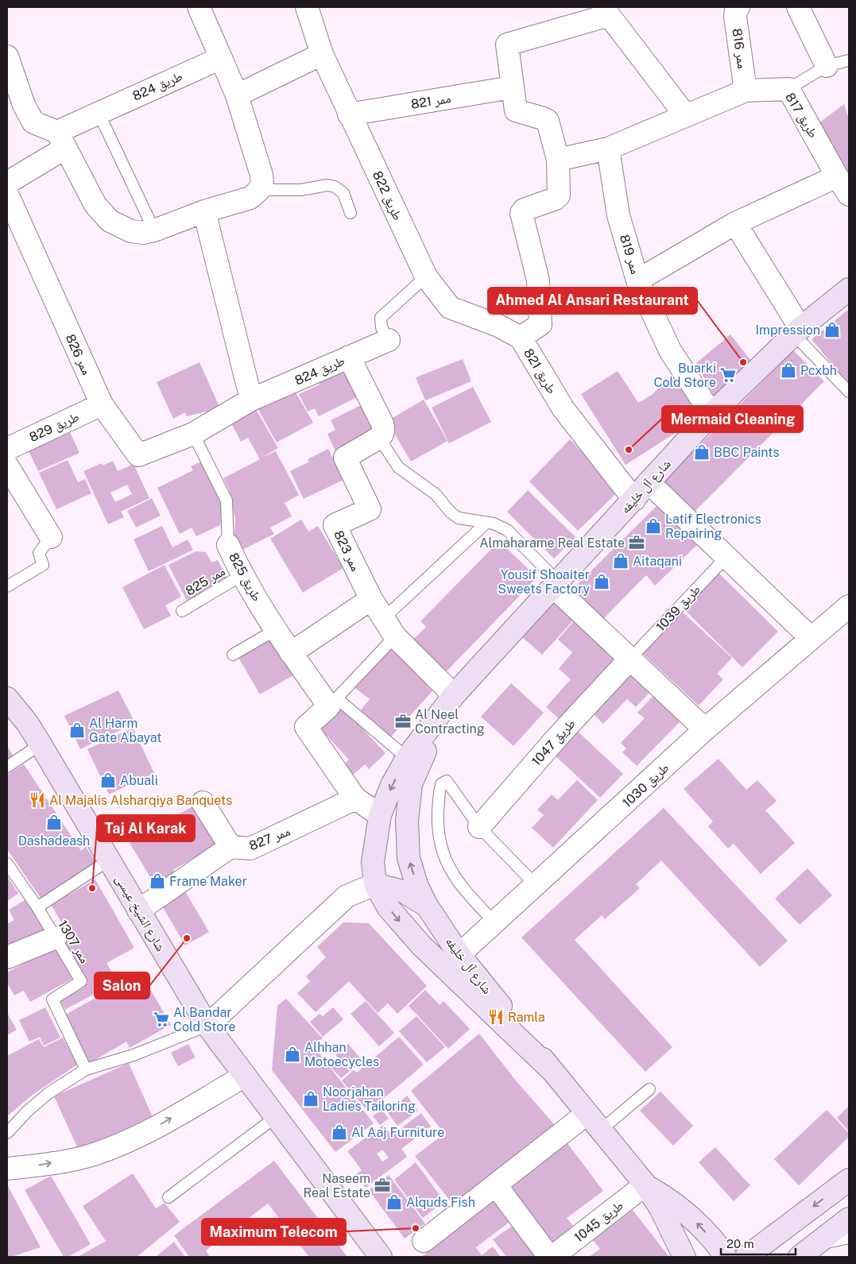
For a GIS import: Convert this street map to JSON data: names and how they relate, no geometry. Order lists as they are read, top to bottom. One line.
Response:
{"streets":{"street":["ممر 816","طريق 824","ممر 821","طريق 817","طريق 822","ممر 819","ممر 826","طريق 821","طريق 829","شارع آل خليفه","ممر 823","طريق 825","طريق 1047","طريق 1030","ممر 827","شارع الشيخ عيسى","طريق 1045"],"lane":["ممر 825","طريق 1039","ممر 1307"]},"crossings":[["ممر 816","طريق 817"],["طريق 824","ممر 826"],["طريق 824","طريق 825"],["ممر 821","طريق 822"],["طريق 822","طريق 821"],["ممر 819","شارع آل خليفه"],["ممر 826","طريق 829"],["ممر 826","طريق 825"],["طريق 821","شارع آل خليفه"],["شارع آل خليفه","ممر 823"],["شارع آل خليفه","طريق 825"],["شارع آل خليفه","طريق 1030"],["طريق 825","ممر 825"],["طريق 1039","طريق 1047"]],"places":{"shop":["Impression","Pcxbh","BBC Paints","Latif Electronics Repairing","Aitaqani","Yousif Shoaiter Sweets Factory","Al Harm Gate Abayat","Abuali","Dashadeash","Frame Maker","Alhhan Motoecycles","Noorjahan Ladies Tailoring","Al Aaj Furniture","Alquds Fish"],"other":["Ahmed Al Ansari Restaurant","Mermaid Cleaning","Taj Al Karak","Salon","Maximum Telecom"],"supermarket":["Buarki Cold Store","Al Bandar Cold Store"],"office":["Almaharame Real Estate","Al Neel Contracting","Naseem Real Estate"],"restaurant":["Al Majalis Alsharqiya Banquets","Ramla"]},"scale_bar":"20 m"}
